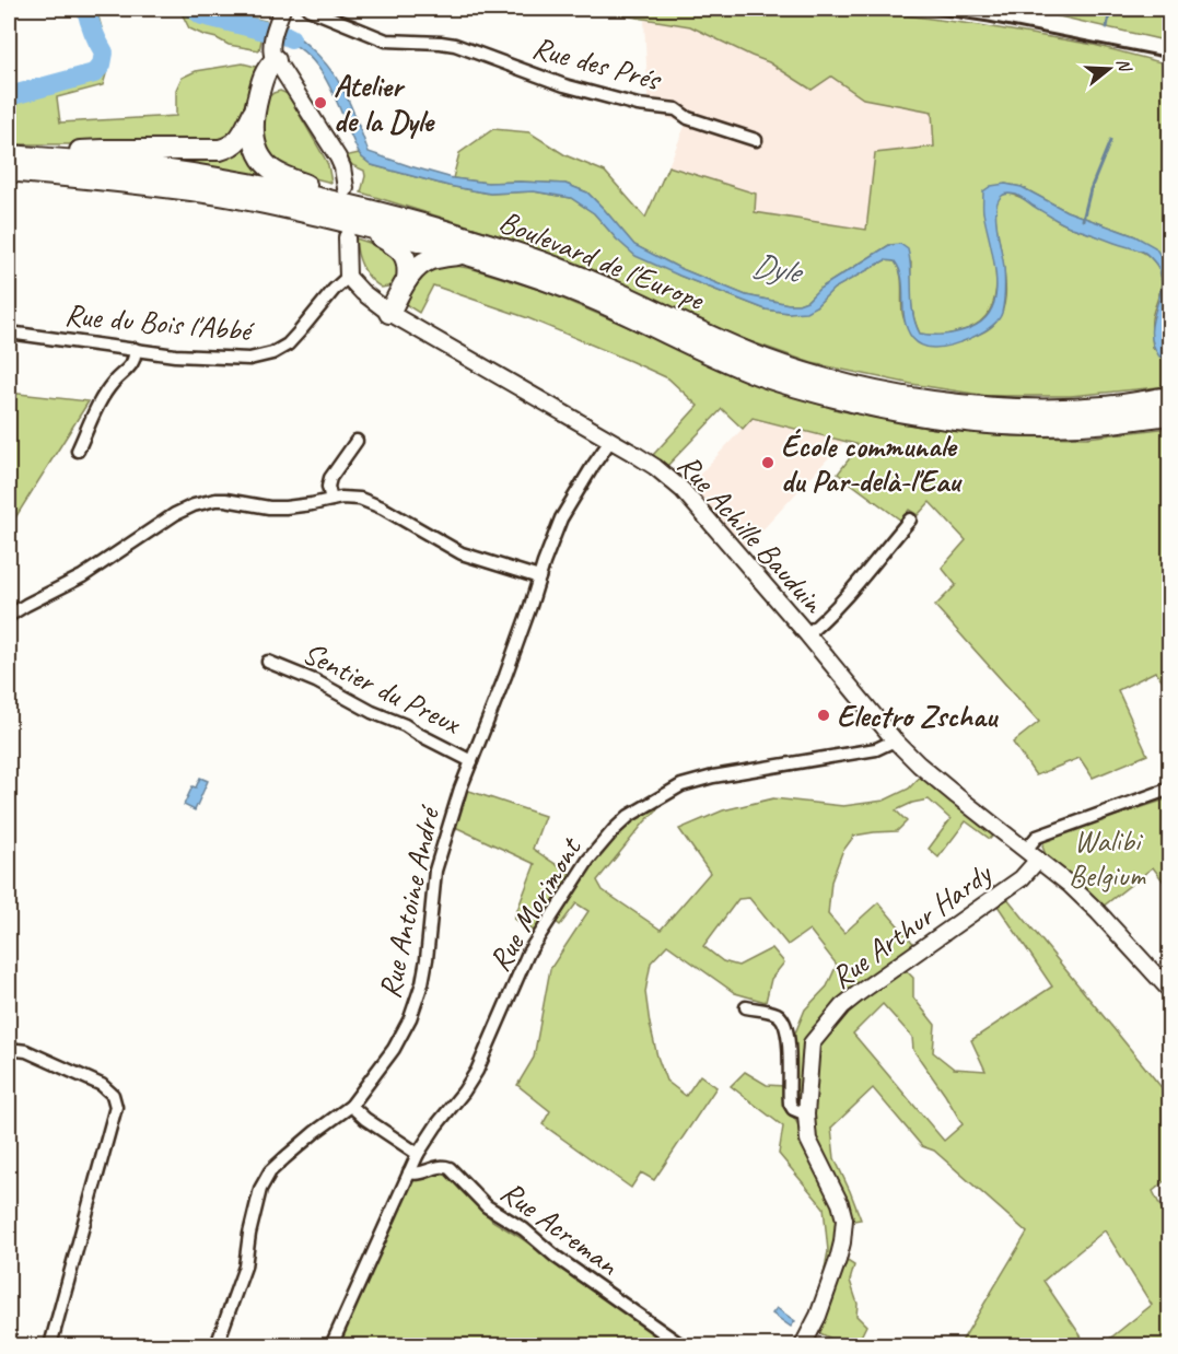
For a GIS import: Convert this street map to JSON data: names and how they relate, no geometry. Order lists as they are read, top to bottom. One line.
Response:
{"streets":{"highway":["Boulevard de l'Europe"],"street":["Rue des Prés","Rue du Bois l'Abbé","Rue Achille Bauduin","Sentier du Preux","Rue Antoine André","Rue Morimont","Rue Arthur Hardy","Rue Acreman"]},"crossings":[["Rue du Bois l'Abbé","Rue Achille Bauduin"],["Rue Achille Bauduin","Rue Antoine André"],["Rue Achille Bauduin","Rue Morimont"],["Rue Achille Bauduin","Rue Arthur Hardy"],["Sentier du Preux","Rue Antoine André"],["Rue Morimont","Rue Acreman"]],"water":["Dyle"],"parks":["Walibi Belgium"],"places":["Atelier de la Dyle","École communale du Par-delà-l'Eau","Electro Zschau"],"north":"right"}
